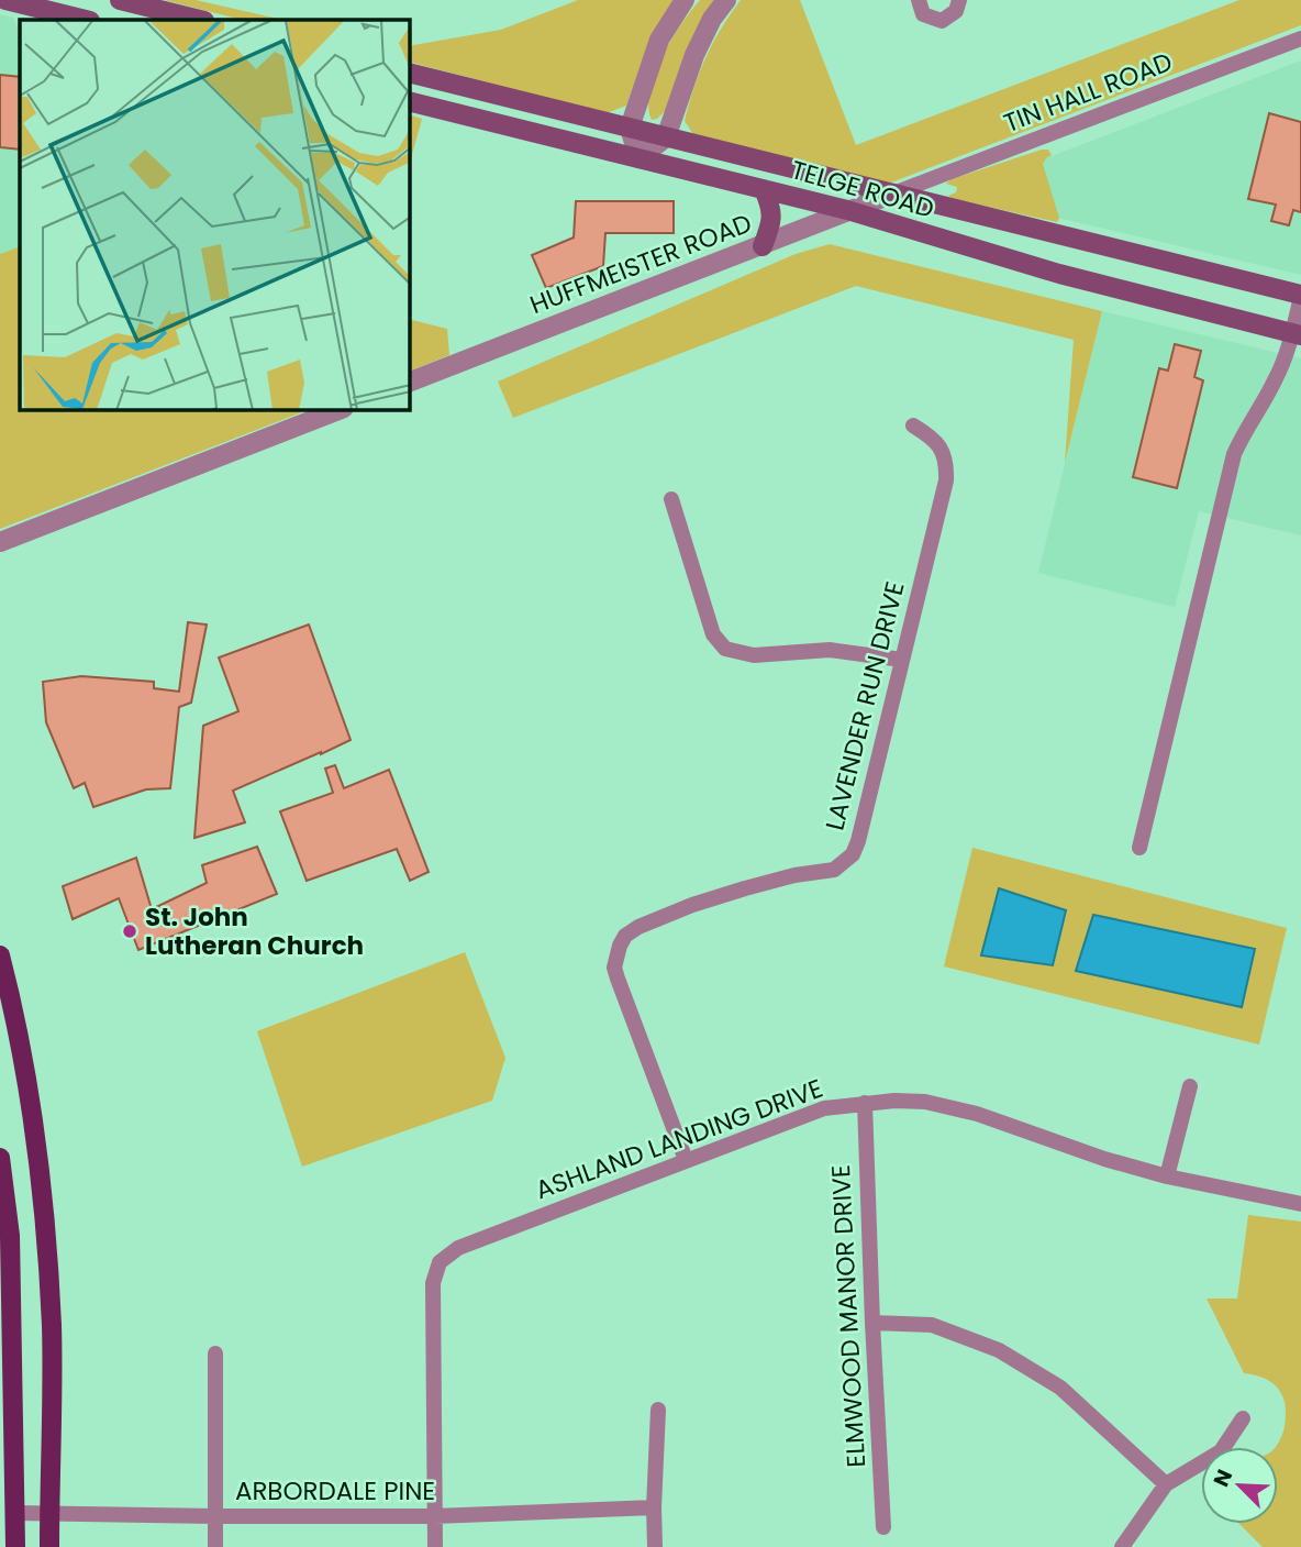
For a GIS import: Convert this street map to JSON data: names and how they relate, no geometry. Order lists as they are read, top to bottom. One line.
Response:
{"streets":{"main road":["TELGE ROAD"],"street":["TIN HALL ROAD","HUFFMEISTER ROAD","LAVENDER RUN DRIVE","ASHLAND LANDING DRIVE","ELMWOOD MANOR DRIVE","ARBORDALE PINE"]},"crossings":[["TIN HALL ROAD","TELGE ROAD"],["TIN HALL ROAD","HUFFMEISTER ROAD"],["TELGE ROAD","HUFFMEISTER ROAD"],["LAVENDER RUN DRIVE","ASHLAND LANDING DRIVE"],["ASHLAND LANDING DRIVE","ELMWOOD MANOR DRIVE"],["ASHLAND LANDING DRIVE","ARBORDALE PINE"]],"places":["St. John Lutheran Church"],"north":"top left"}
